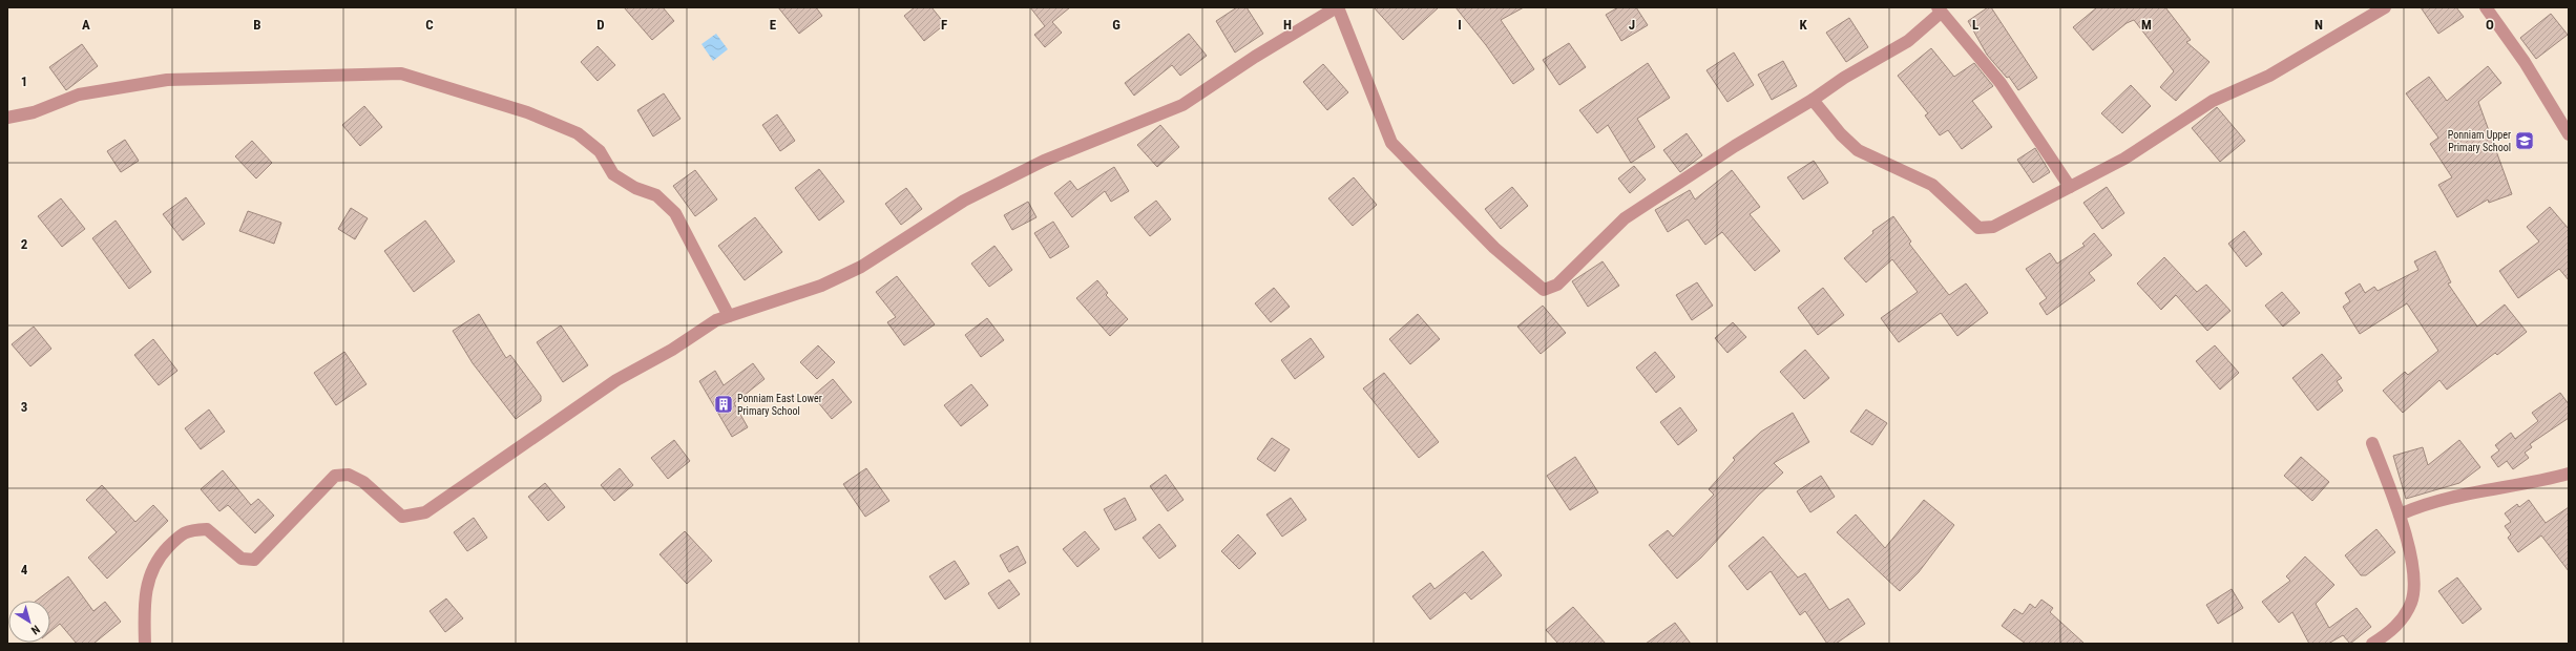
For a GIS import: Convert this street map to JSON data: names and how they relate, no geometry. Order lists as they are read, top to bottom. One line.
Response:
{"places":{"school or university":["Ponniam Upper Primary School"],"building":["Ponniam East Lower Primary School"]},"north":"bottom right","grid":{"columns":["A","B","C","D","E","F","G","H","I","J","K","L","M","N","O"],"rows":["1","2","3","4"]}}
